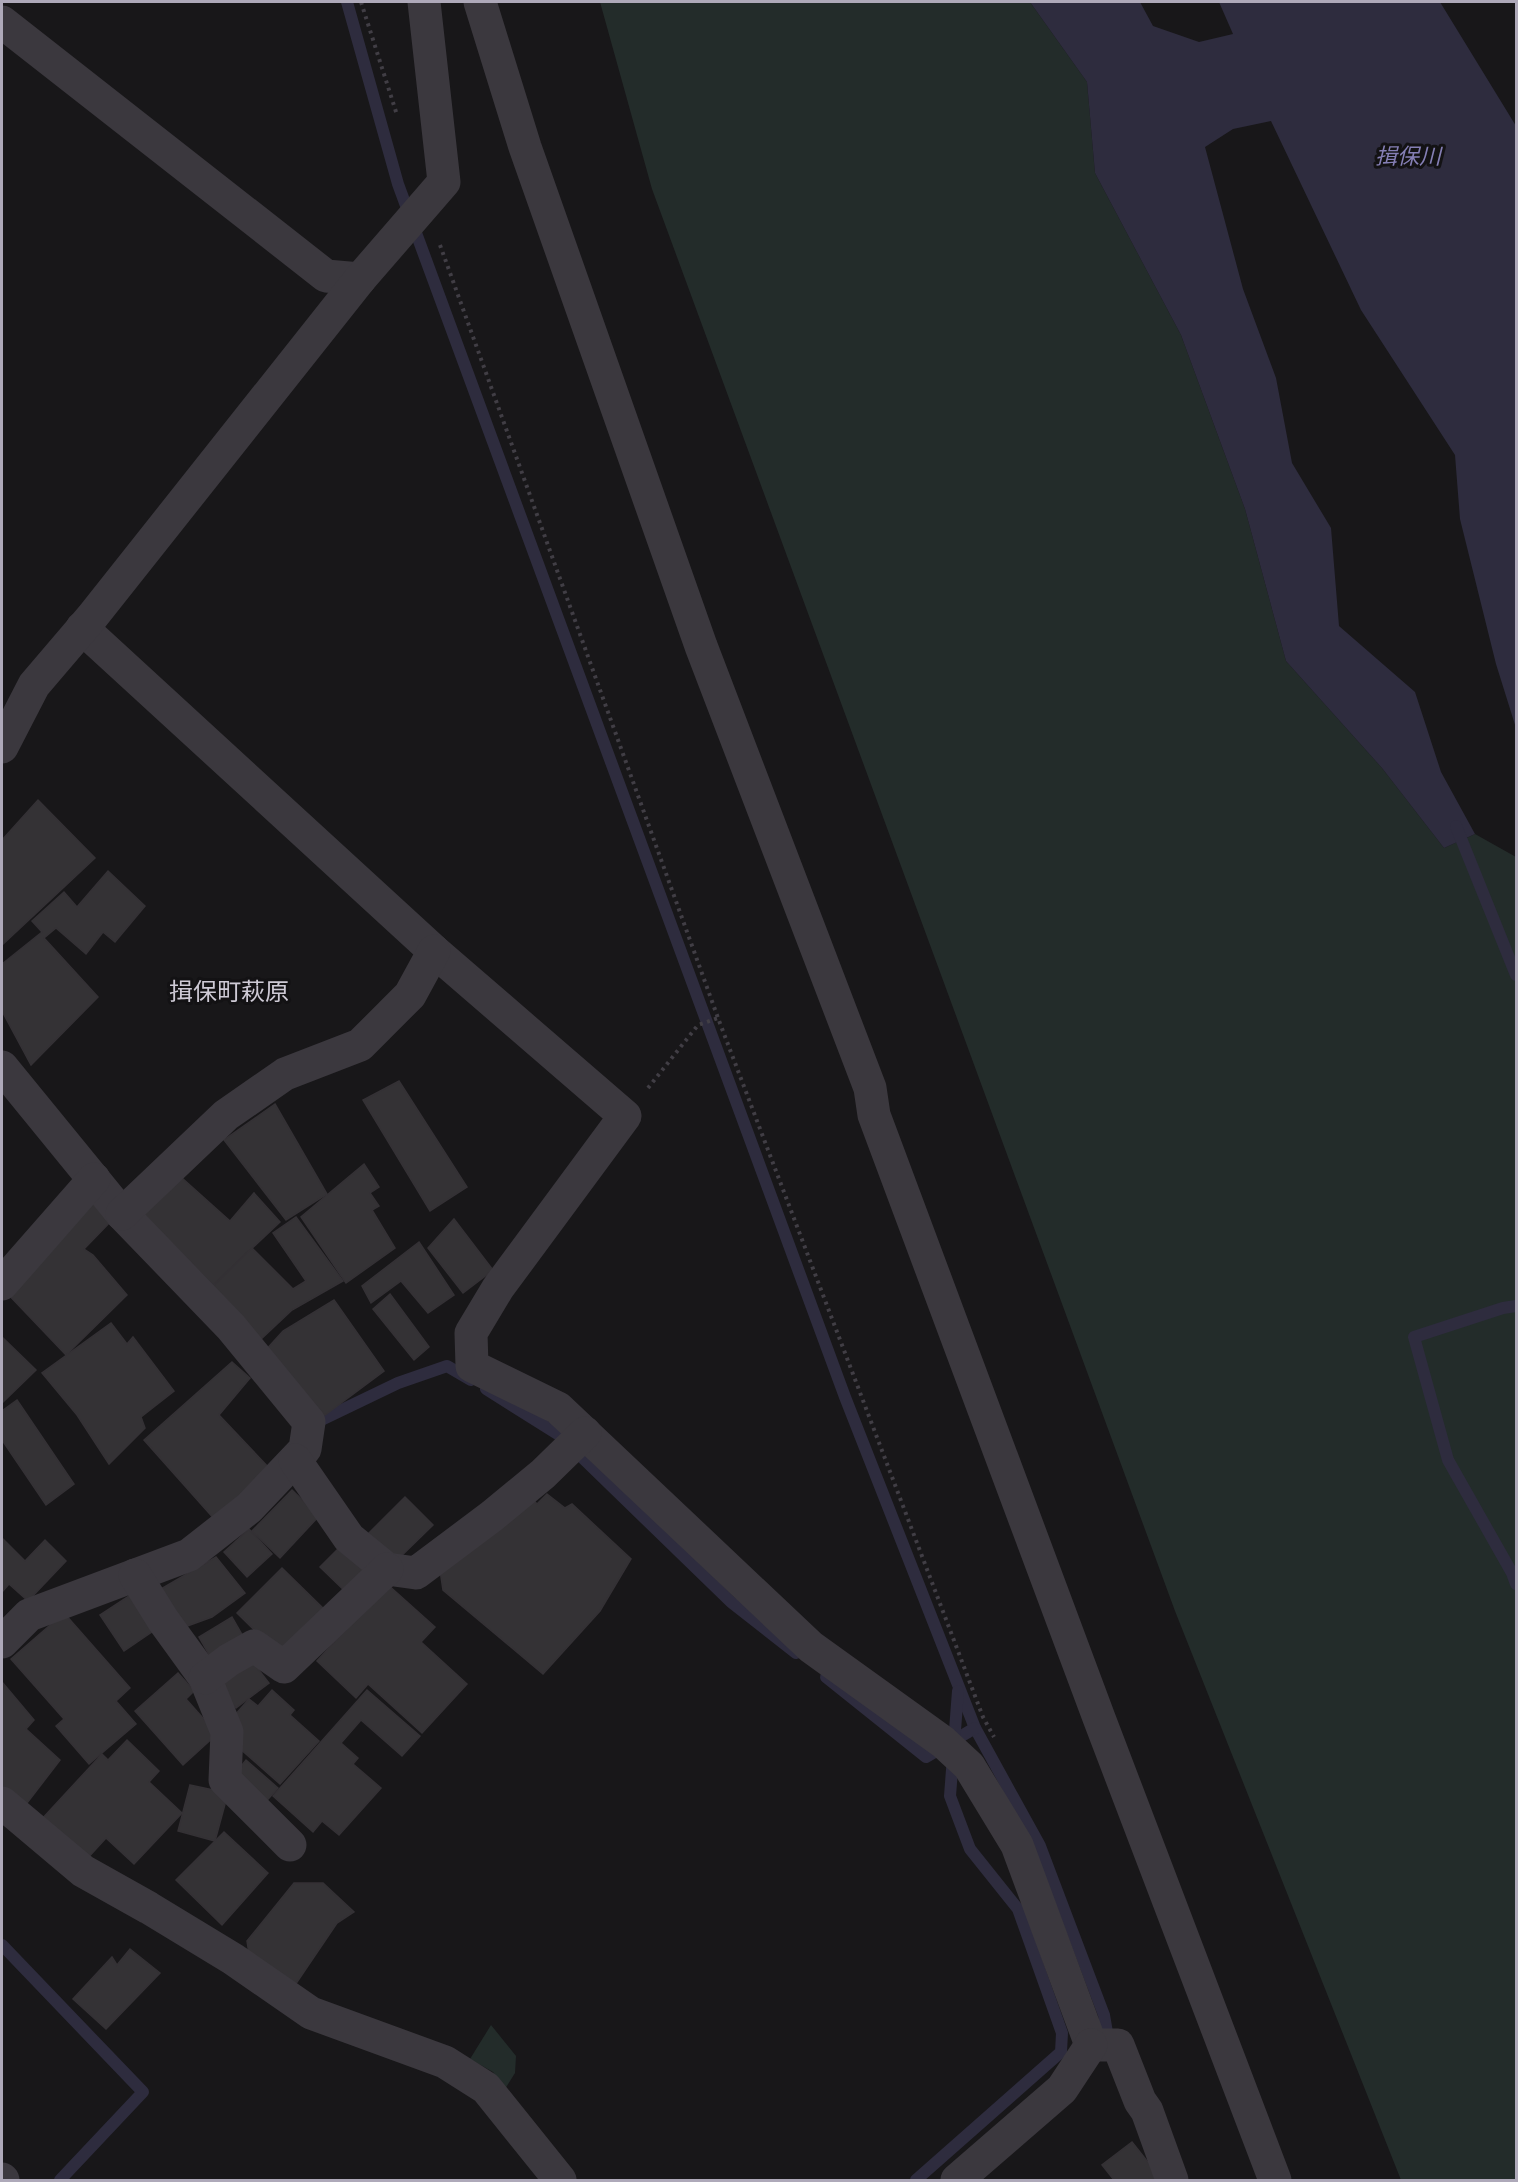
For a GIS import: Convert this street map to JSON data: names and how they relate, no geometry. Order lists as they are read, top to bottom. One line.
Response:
{"districts":["揖保町萩原"],"water":["揖保川"]}
